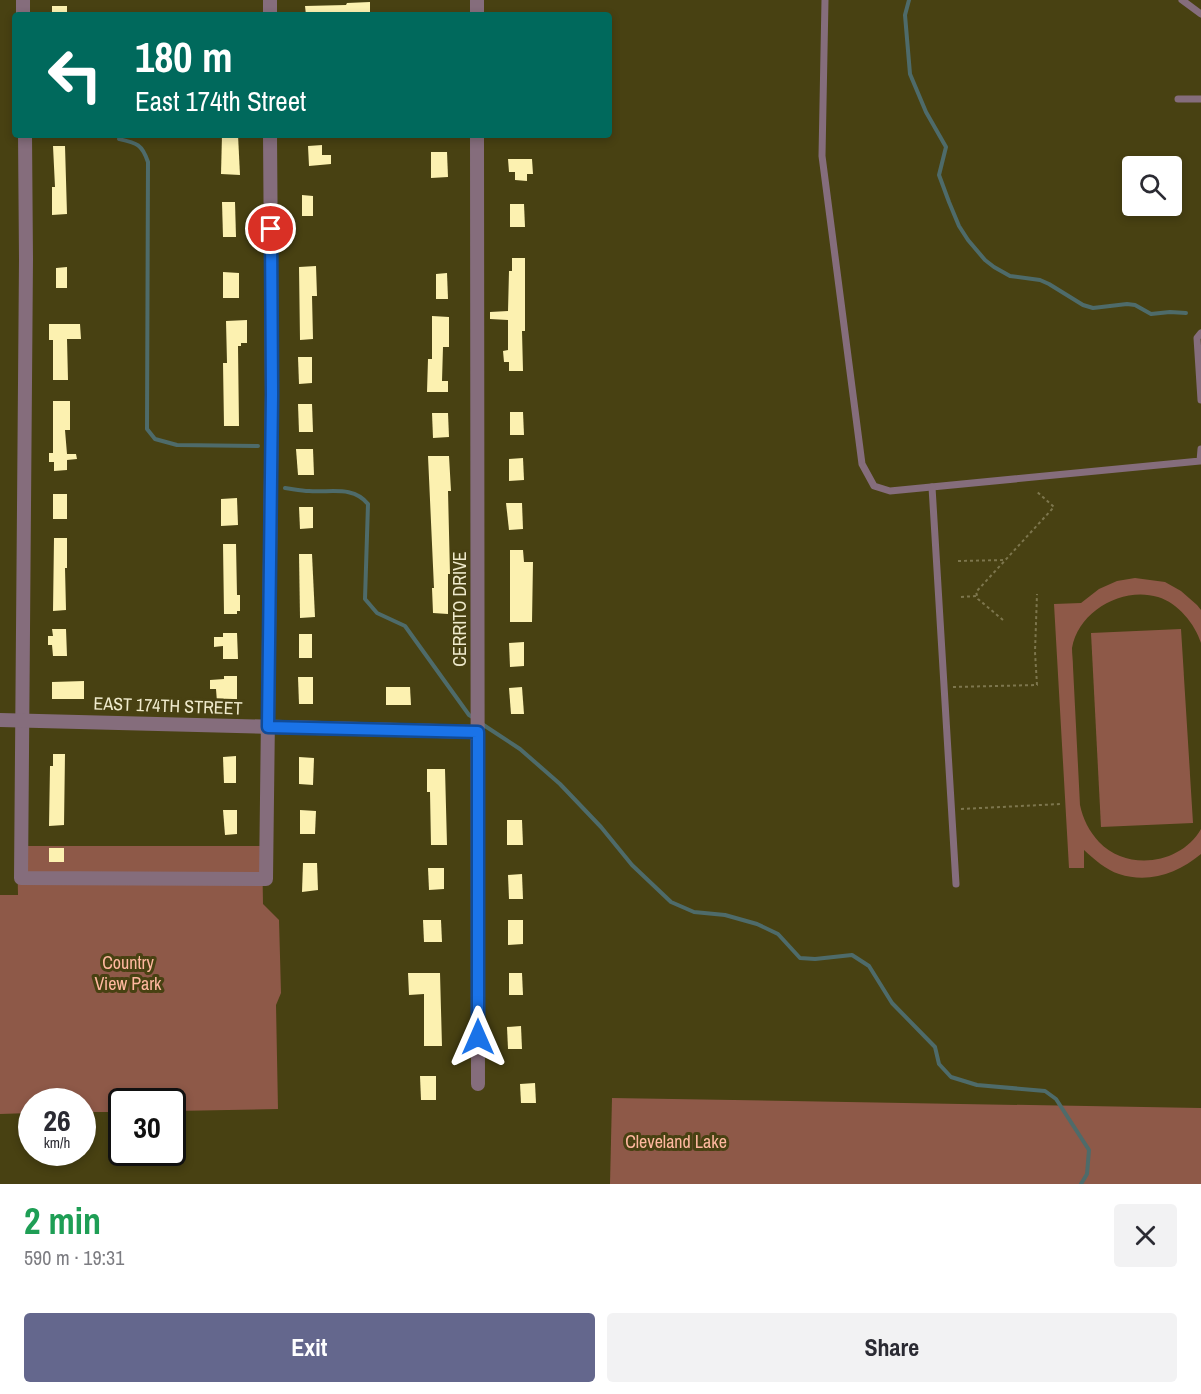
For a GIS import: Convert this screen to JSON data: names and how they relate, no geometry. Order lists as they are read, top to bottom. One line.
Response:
{"streets":{"street":["CERRITO DRIVE","EAST 174TH STREET"]},"crossings":[["CERRITO DRIVE","EAST 174TH STREET"]],"parks":["Country View Park","Cleveland Lake"],"page":{"turn":["180 m","East 174th Street"],"speed":"26 km/h","limit":"30","heading":["2 min","590 m · 19:31"],"buttons":["Exit","Share"]}}
